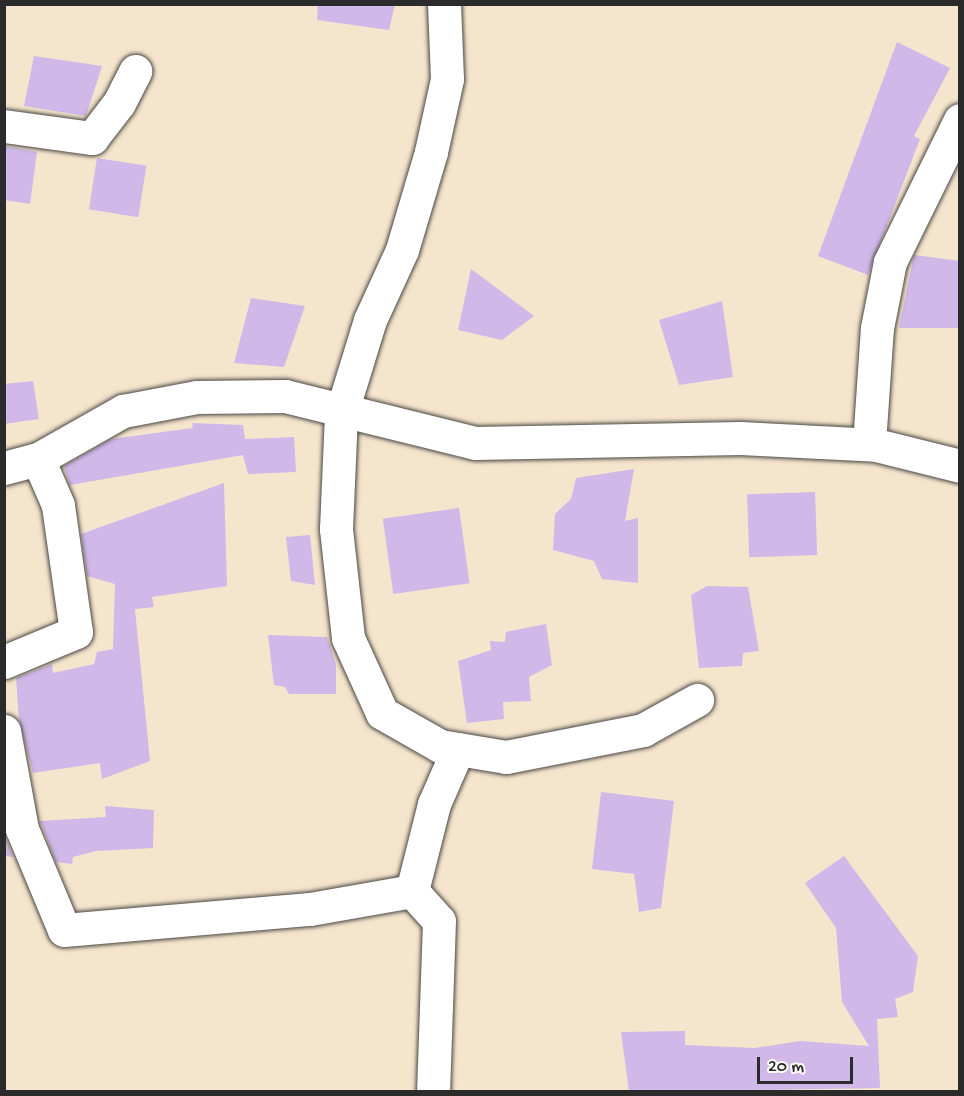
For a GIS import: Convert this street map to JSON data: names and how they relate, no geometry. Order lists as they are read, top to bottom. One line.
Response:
{"scale_bar":"20 m"}
